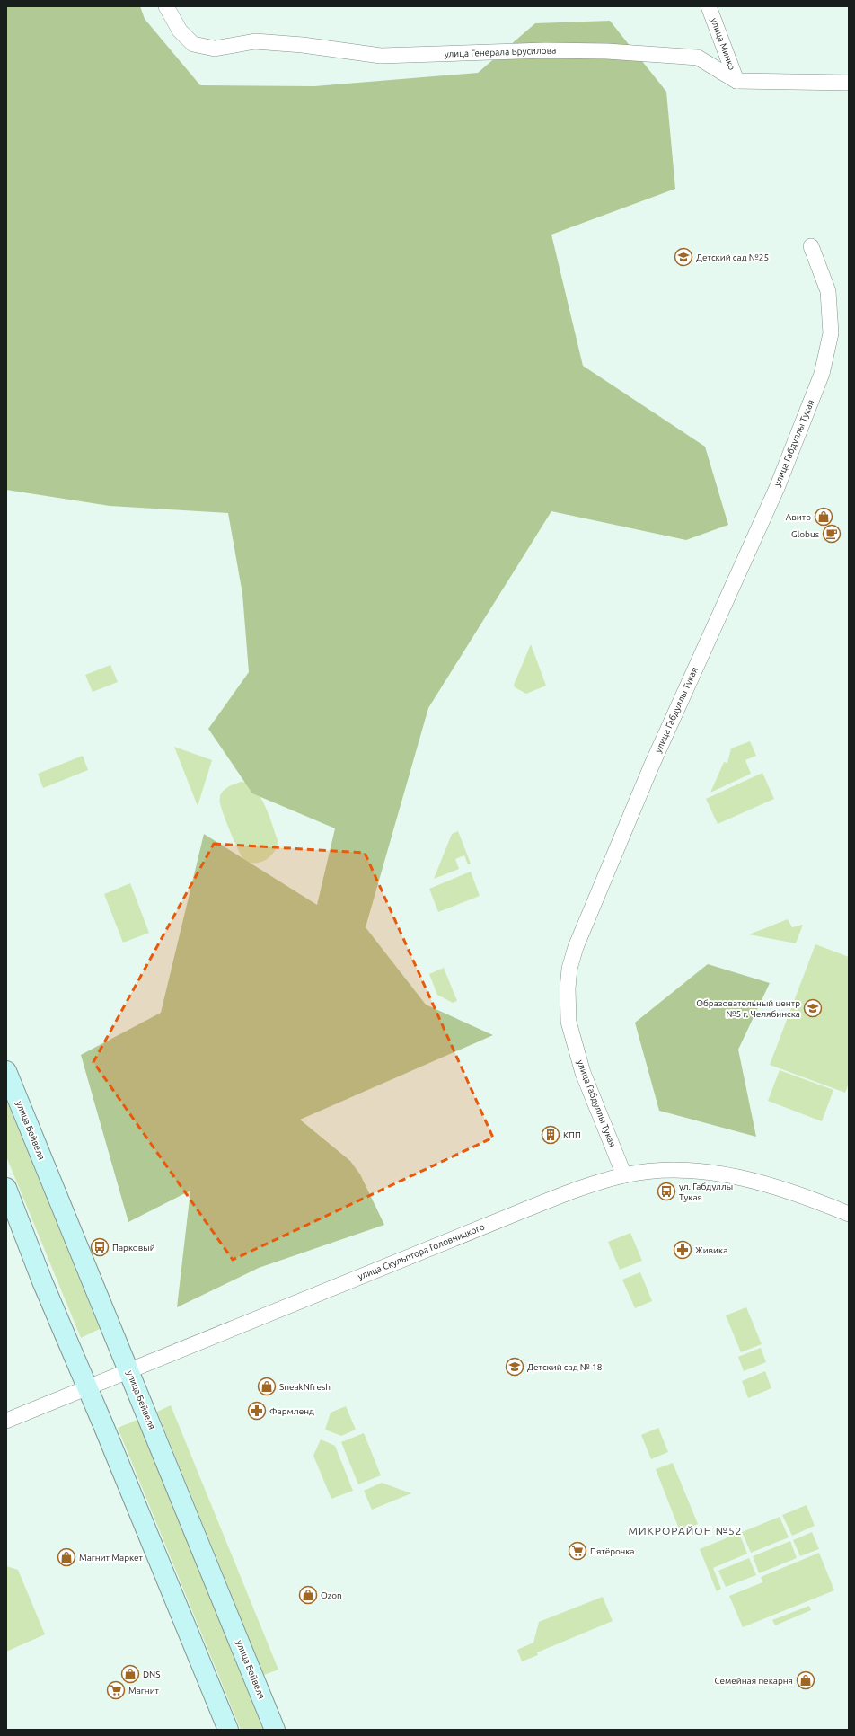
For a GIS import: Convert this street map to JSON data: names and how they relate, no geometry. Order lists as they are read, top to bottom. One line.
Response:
{"streets":{"main road":["улица Бейвеля"],"street":["улица Минко","улица Генерала Брусилова","улица Габдуллы Тукая","улица Скульптора Головницкого"]},"crossings":[["улица Минко","улица Генерала Брусилова"],["улица Габдуллы Тукая","улица Скульптора Головницкого"],["улица Бейвеля","улица Скульптора Головницкого"]],"districts":["МИКРОРАЙОН №52"],"places":{"school or university":["Детский сад №25","Образовательный центр №5 г. Челябинска","Детский сад № 18"],"shop":["Авито","SneakNfresh","Магнит Маркет","Ozon","DNS","Семейная пекарня"],"cafe":["Globus"],"building":["КПП"],"bus stop":["ул. Габдуллы Тукая","Парковый"],"pharmacy":["Живика","Фармленд"],"supermarket":["Пятёрочка","Магнит"]}}
